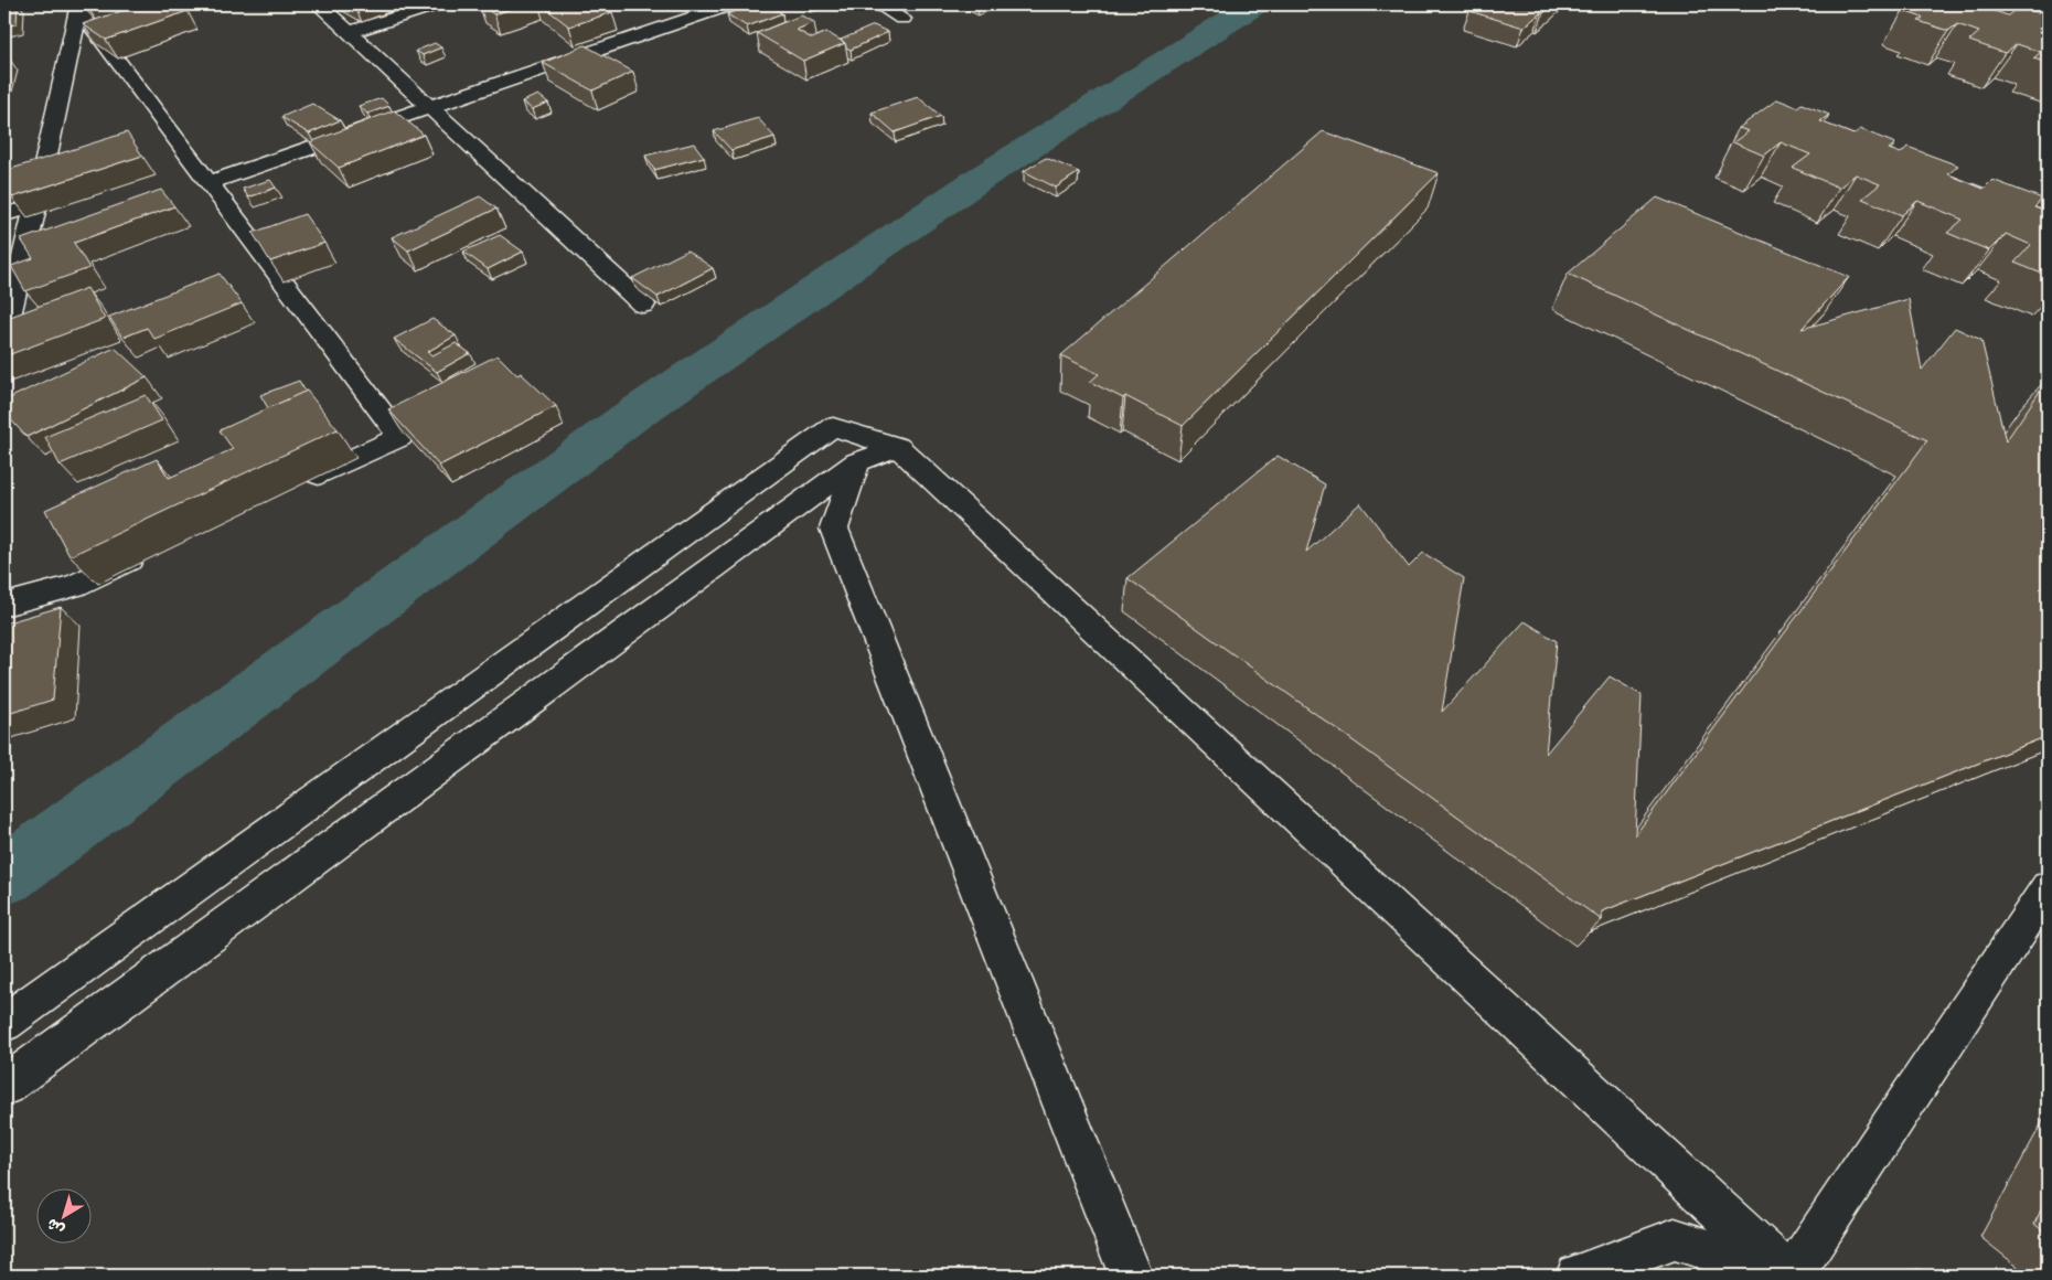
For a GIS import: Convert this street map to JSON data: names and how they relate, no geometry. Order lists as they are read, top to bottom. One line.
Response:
{"north":"bottom left"}
